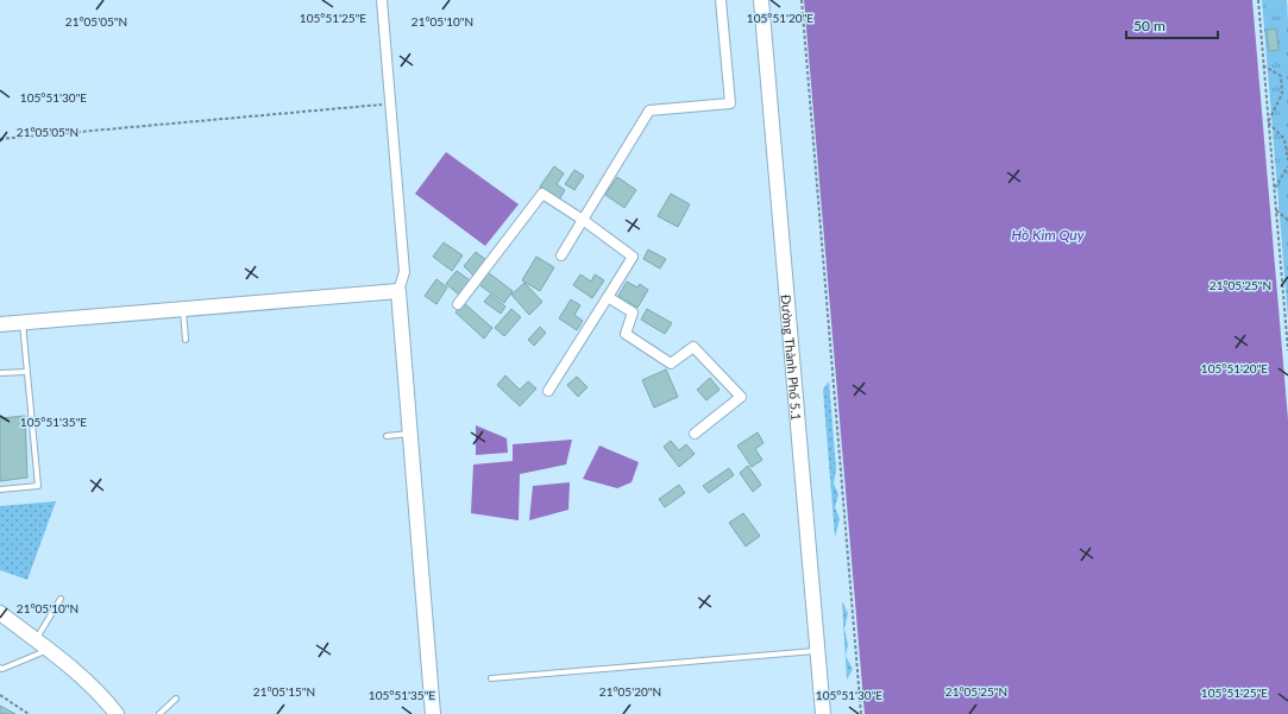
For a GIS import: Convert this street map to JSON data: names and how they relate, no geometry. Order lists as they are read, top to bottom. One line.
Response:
{"streets":{"street":["Đường Thành Phố 5.1"]},"water":["Hồ Kim Quy"],"scale_bar":"50 m","coordinates":["105°51'20\"E","105°51'25\"E","21°05'05\"N","21°05'10\"N","105°51'30\"E","21°05'25\"N","105°51'35\"E","21°05'15\"N","21°05'20\"N"]}
